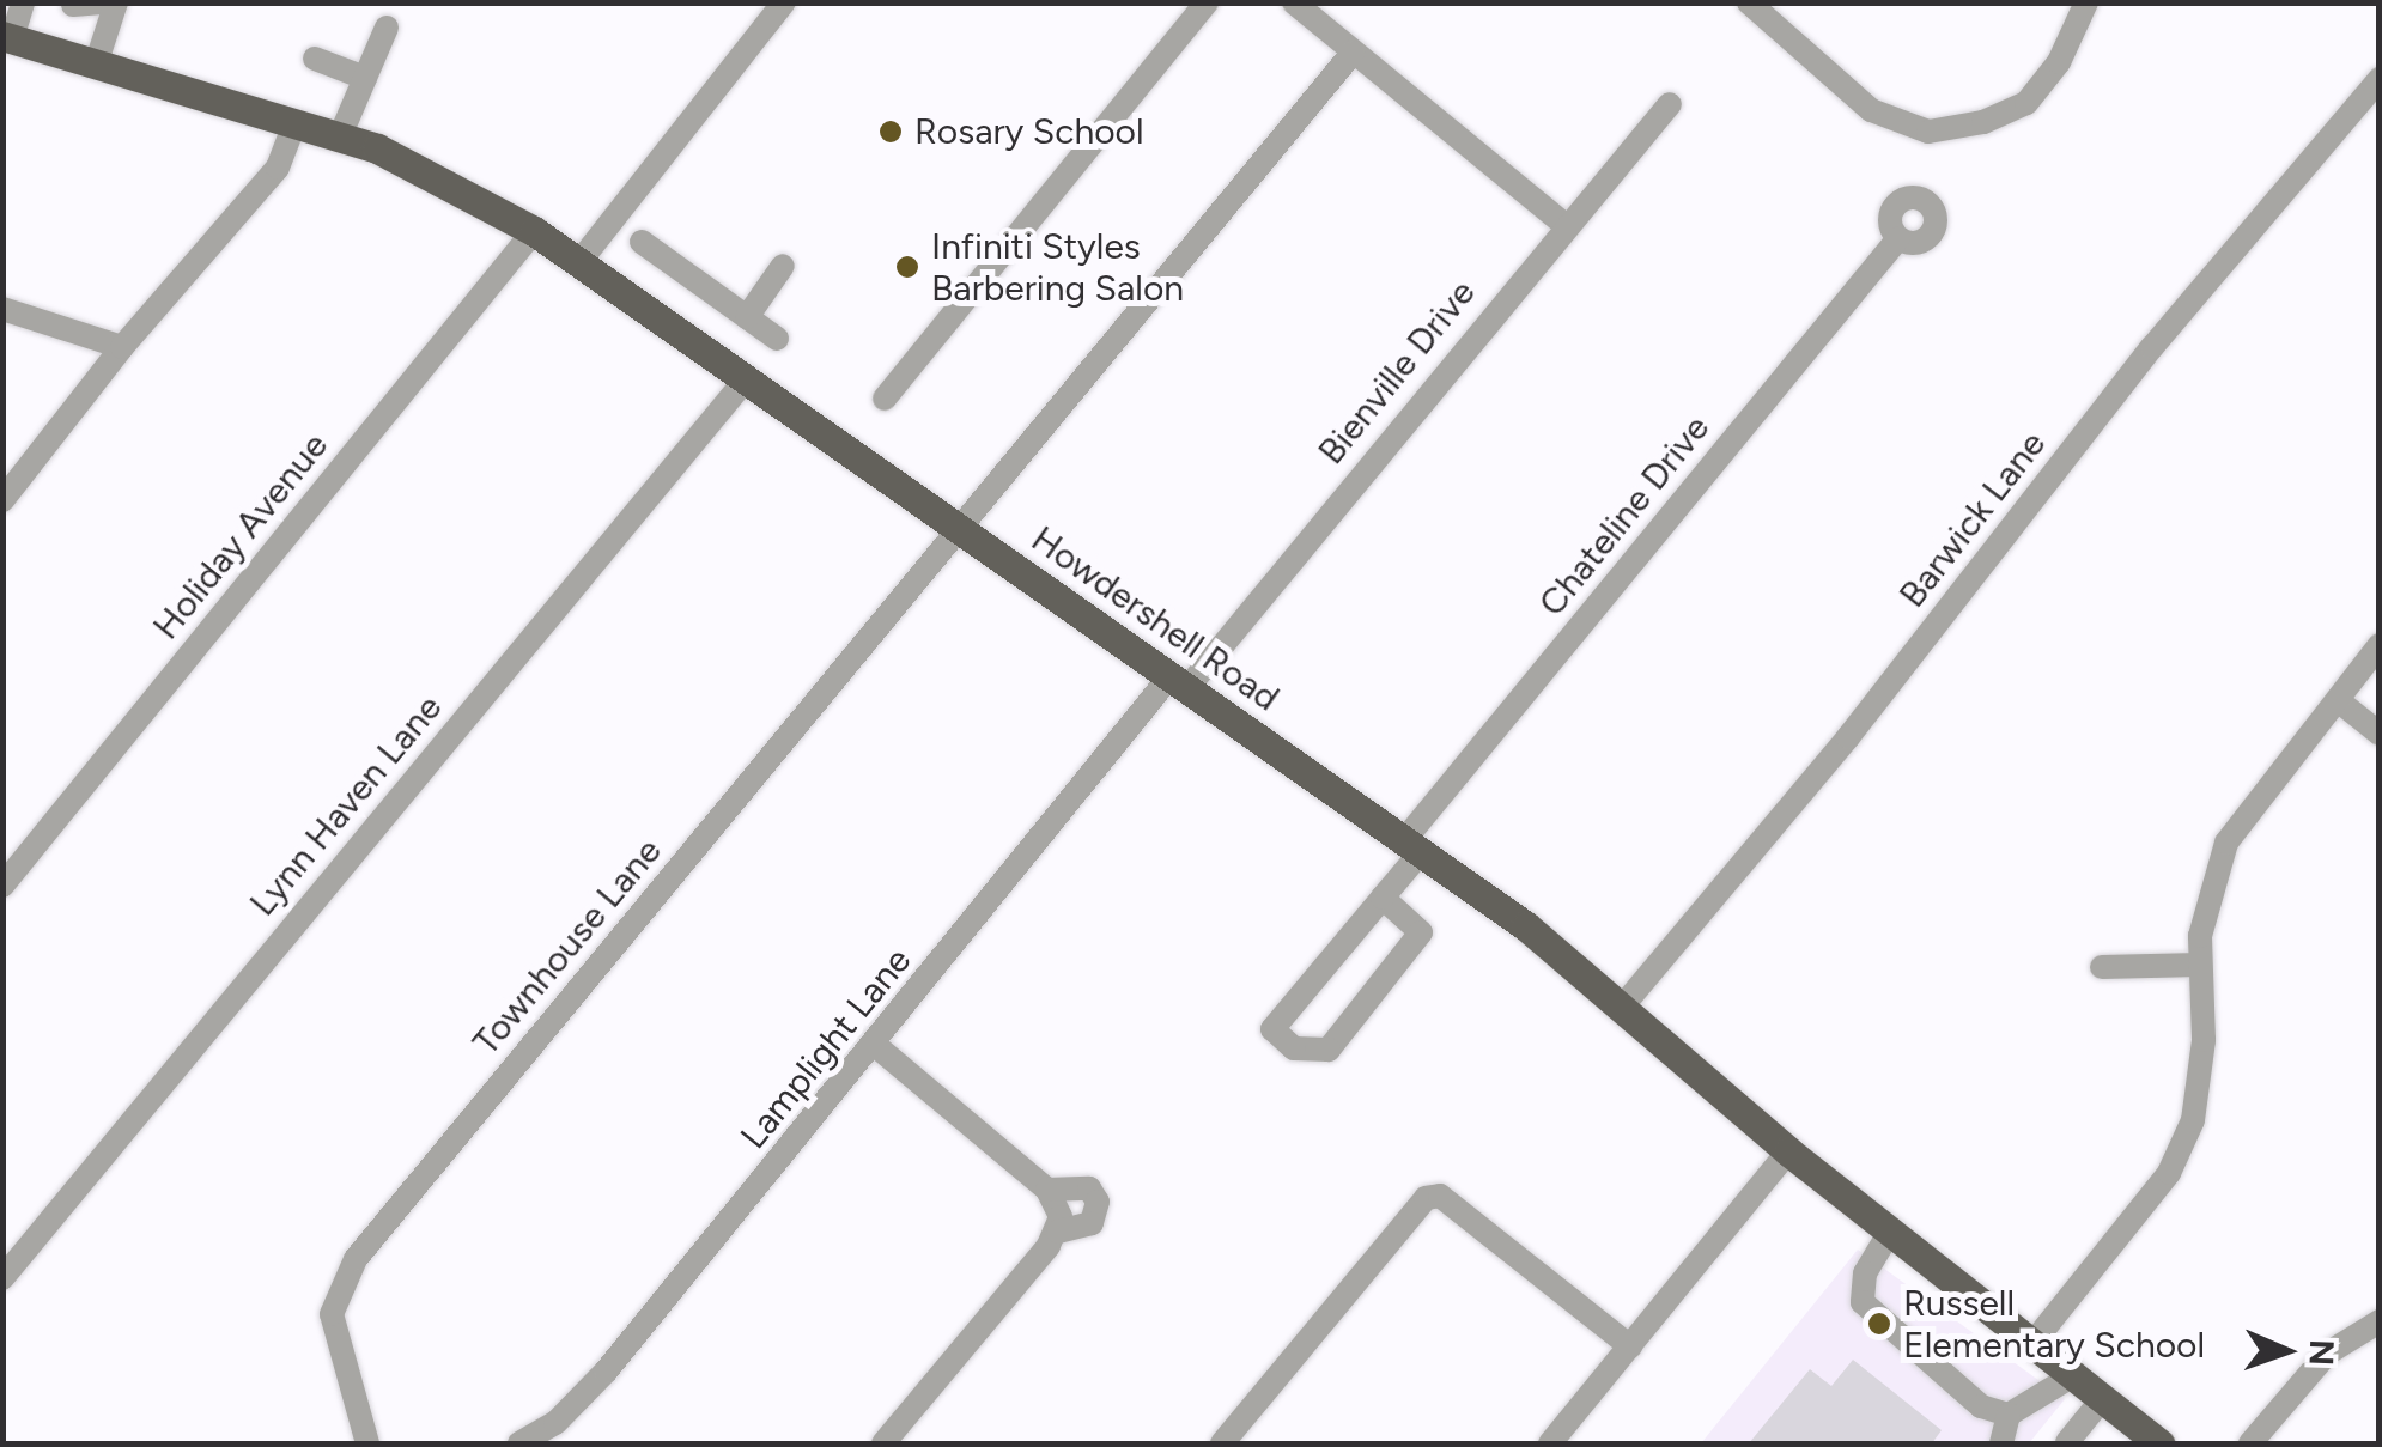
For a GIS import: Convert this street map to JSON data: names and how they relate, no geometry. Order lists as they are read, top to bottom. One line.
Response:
{"streets":{"main road":["Howdershell Road"],"street":["Bienville Drive","Chateline Drive","Barwick Lane","Holiday Avenue","Lynn Haven Lane","Townhouse Lane","Lamplight Lane"]},"crossings":[["Bienville Drive","Howdershell Road"],["Bienville Drive","Lamplight Lane"],["Chateline Drive","Howdershell Road"],["Barwick Lane","Howdershell Road"],["Holiday Avenue","Howdershell Road"],["Howdershell Road","Lynn Haven Lane"],["Howdershell Road","Townhouse Lane"],["Howdershell Road","Lamplight Lane"]],"places":["Rosary School","Infiniti Styles Barbering Salon","Russell Elementary School"],"north":"right"}
